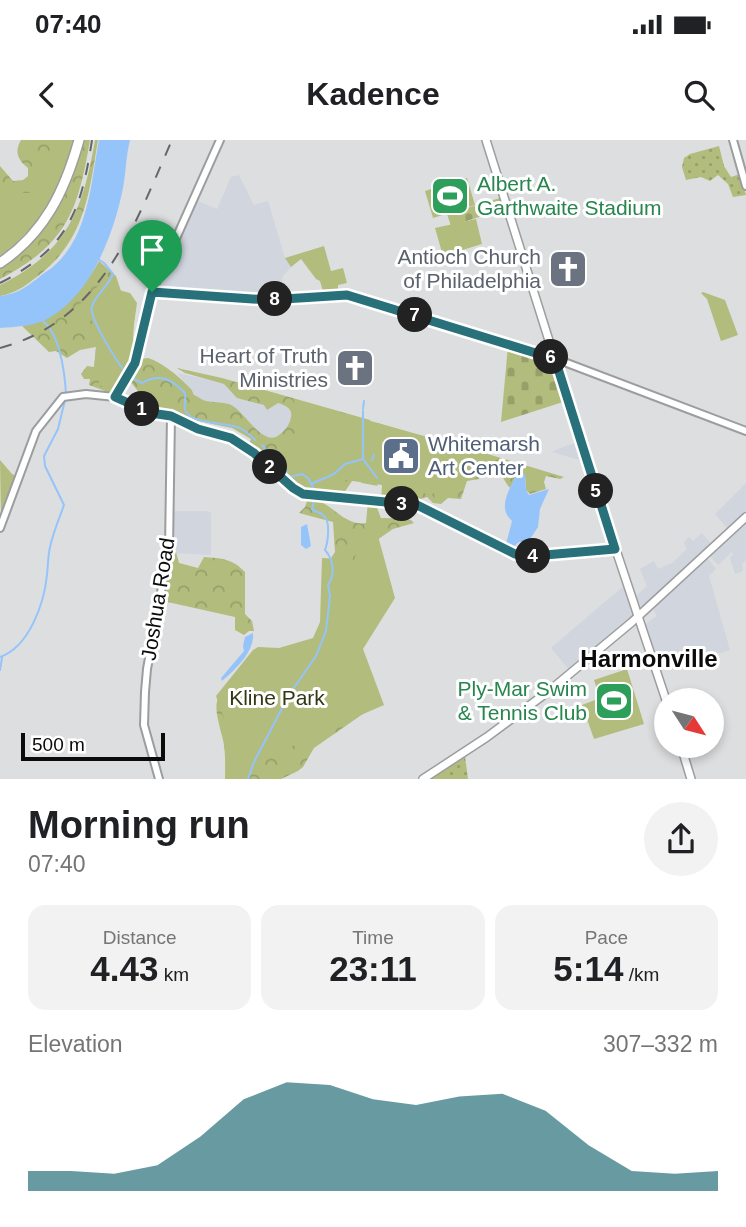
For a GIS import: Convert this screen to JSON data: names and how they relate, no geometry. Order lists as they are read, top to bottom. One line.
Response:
{"streets":{"street":["Joshua Road"]},"districts":["Harmonville"],"parks":["Kline Park"],"places":{"sports":["Albert A. Garthwaite Stadium","Ply-Mar Swim & Tennis Club"],"church":["Antioch Church of Philadelphia","Heart of Truth Ministries"],"public building":["Whitemarsh Art Center"]},"scale_bar":"500 m","north":"bottom right","page":{"status":"07:40","header":"Kadence","pins":["8","7","6","1","2","5","3","4"],"scale":"500 m","heading":["Morning run","07:40"],"stats":[["Distance","4.43 km"],["Time","23:11"],["Pace","5:14 /km"]],"chart":["Elevation","307–332 m"]}}
